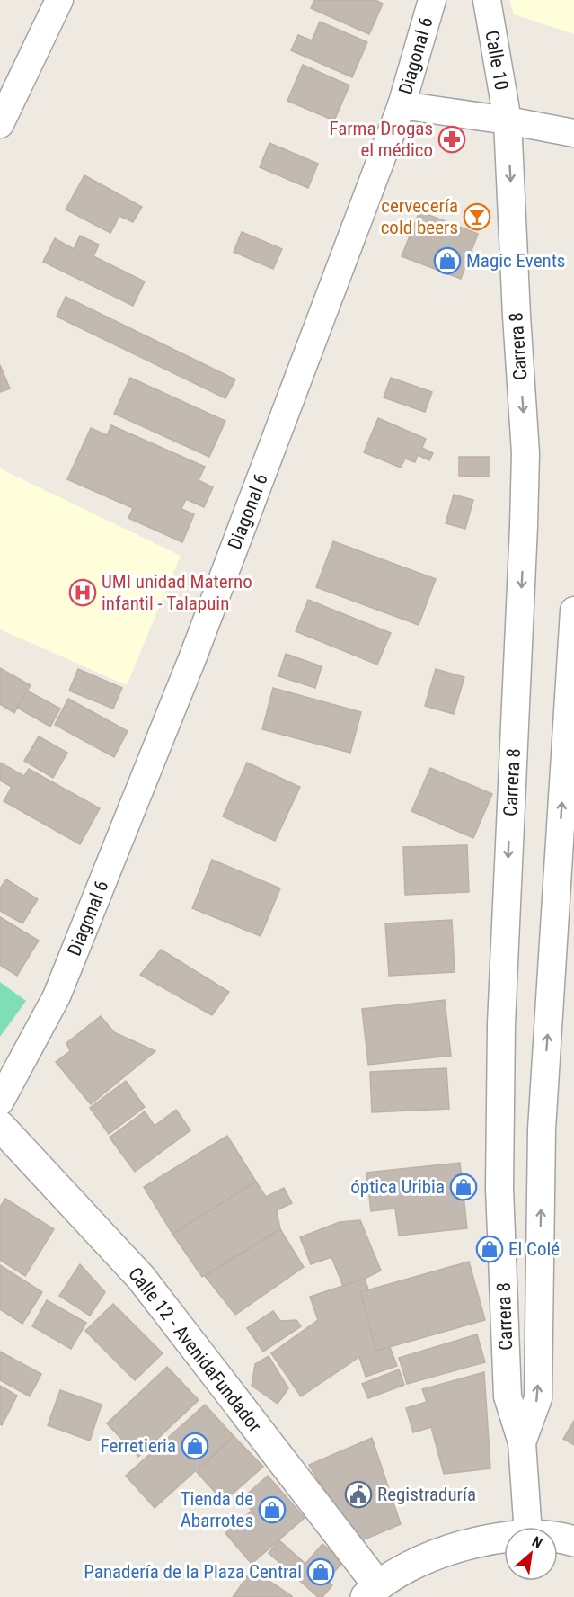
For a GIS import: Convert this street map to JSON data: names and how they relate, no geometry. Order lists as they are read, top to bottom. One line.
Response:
{"streets":{"street":["Diagonal 6","Calle 10","Carrera 8","Calle 12 - AvenidaFundador"]},"crossings":[["Diagonal 6","Calle 10"],["Calle 10","Carrera 8"]],"places":{"pharmacy":["Farma Drogas el médico"],"bar":["cervecería cold beers"],"shop":["Magic Events","óptica Uribia","El Colé","Ferretieria","Tienda de Abarrotes","Panadería de la Plaza Central"],"hospital":["UMI unidad Materno infantil - Talapuin"],"public building":["Registraduría"]},"north":"top right"}
